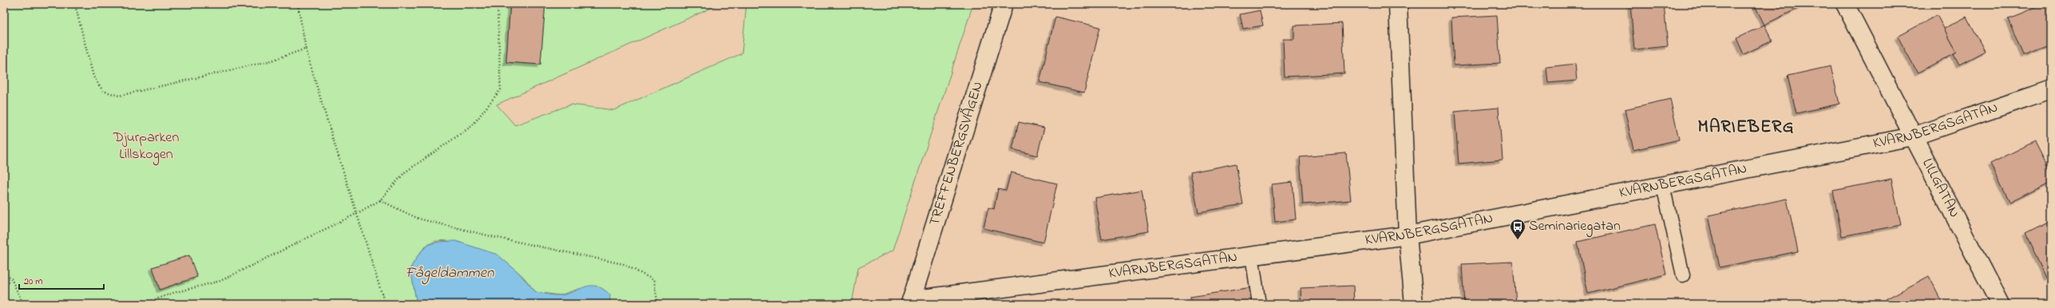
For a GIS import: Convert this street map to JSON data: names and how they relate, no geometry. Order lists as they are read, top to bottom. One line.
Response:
{"streets":{"street":["KVARNBERGSGATAN","TREFFENBERGSVÄGEN","LILLGATAN"]},"crossings":[["KVARNBERGSGATAN","TREFFENBERGSVÄGEN"],["KVARNBERGSGATAN","LILLGATAN"]],"districts":["MARIEBERG"],"water":["Fågeldammen"],"parks":["Djurparken Lillskogen"],"places":{"bus stop":["Seminariegatan"]},"scale_bar":"20 m"}
